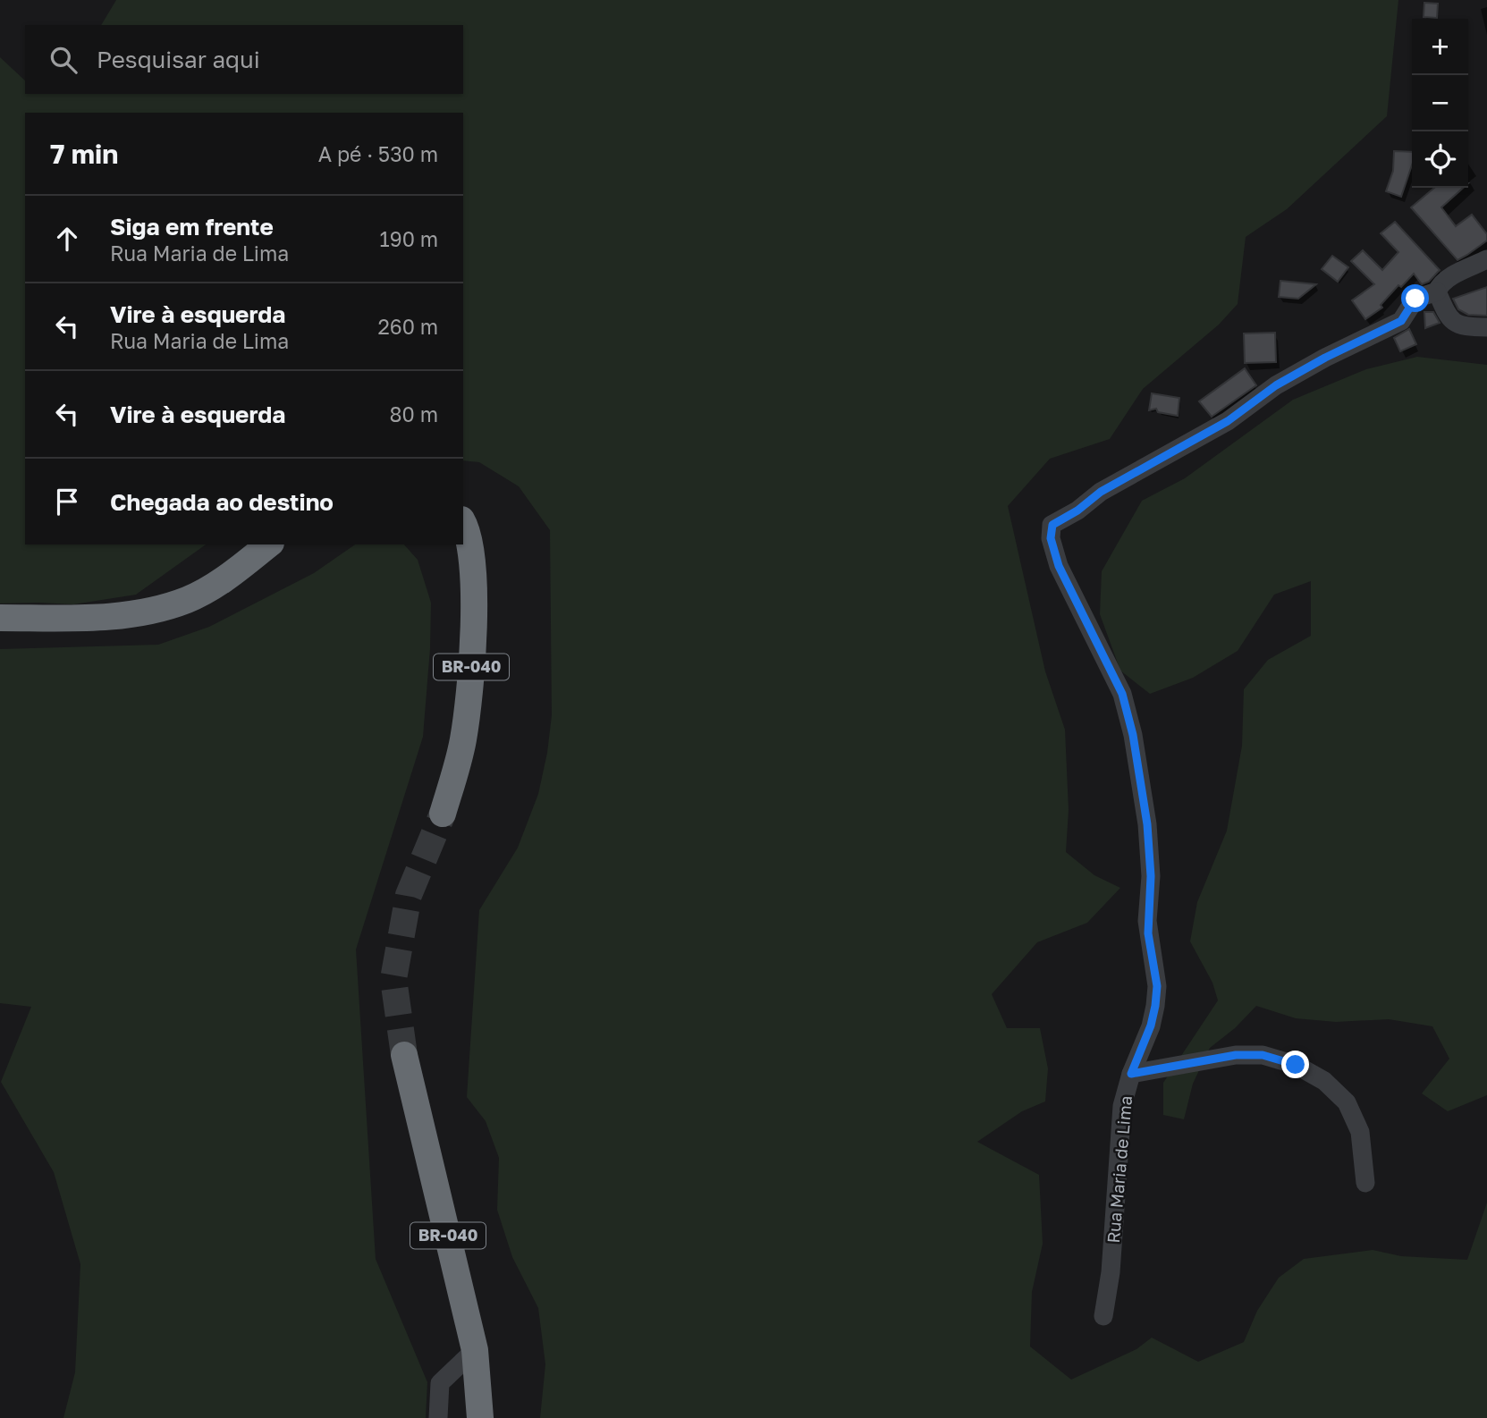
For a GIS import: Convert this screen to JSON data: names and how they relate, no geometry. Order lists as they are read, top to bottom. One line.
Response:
{"streets":{"highway":["BR-040"],"street":["Rua Maria de Lima"]},"page":{"map_buttons":["+","−"],"search":"Pesquisar aqui","heading":["7 min","A pé · 530 m"],"list":[["Siga em frente","Rua Maria de Lima","190 m"],["Vire à esquerda","Rua Maria de Lima","260 m"],["Vire à esquerda","80 m"],"Chegada ao destino"]}}
